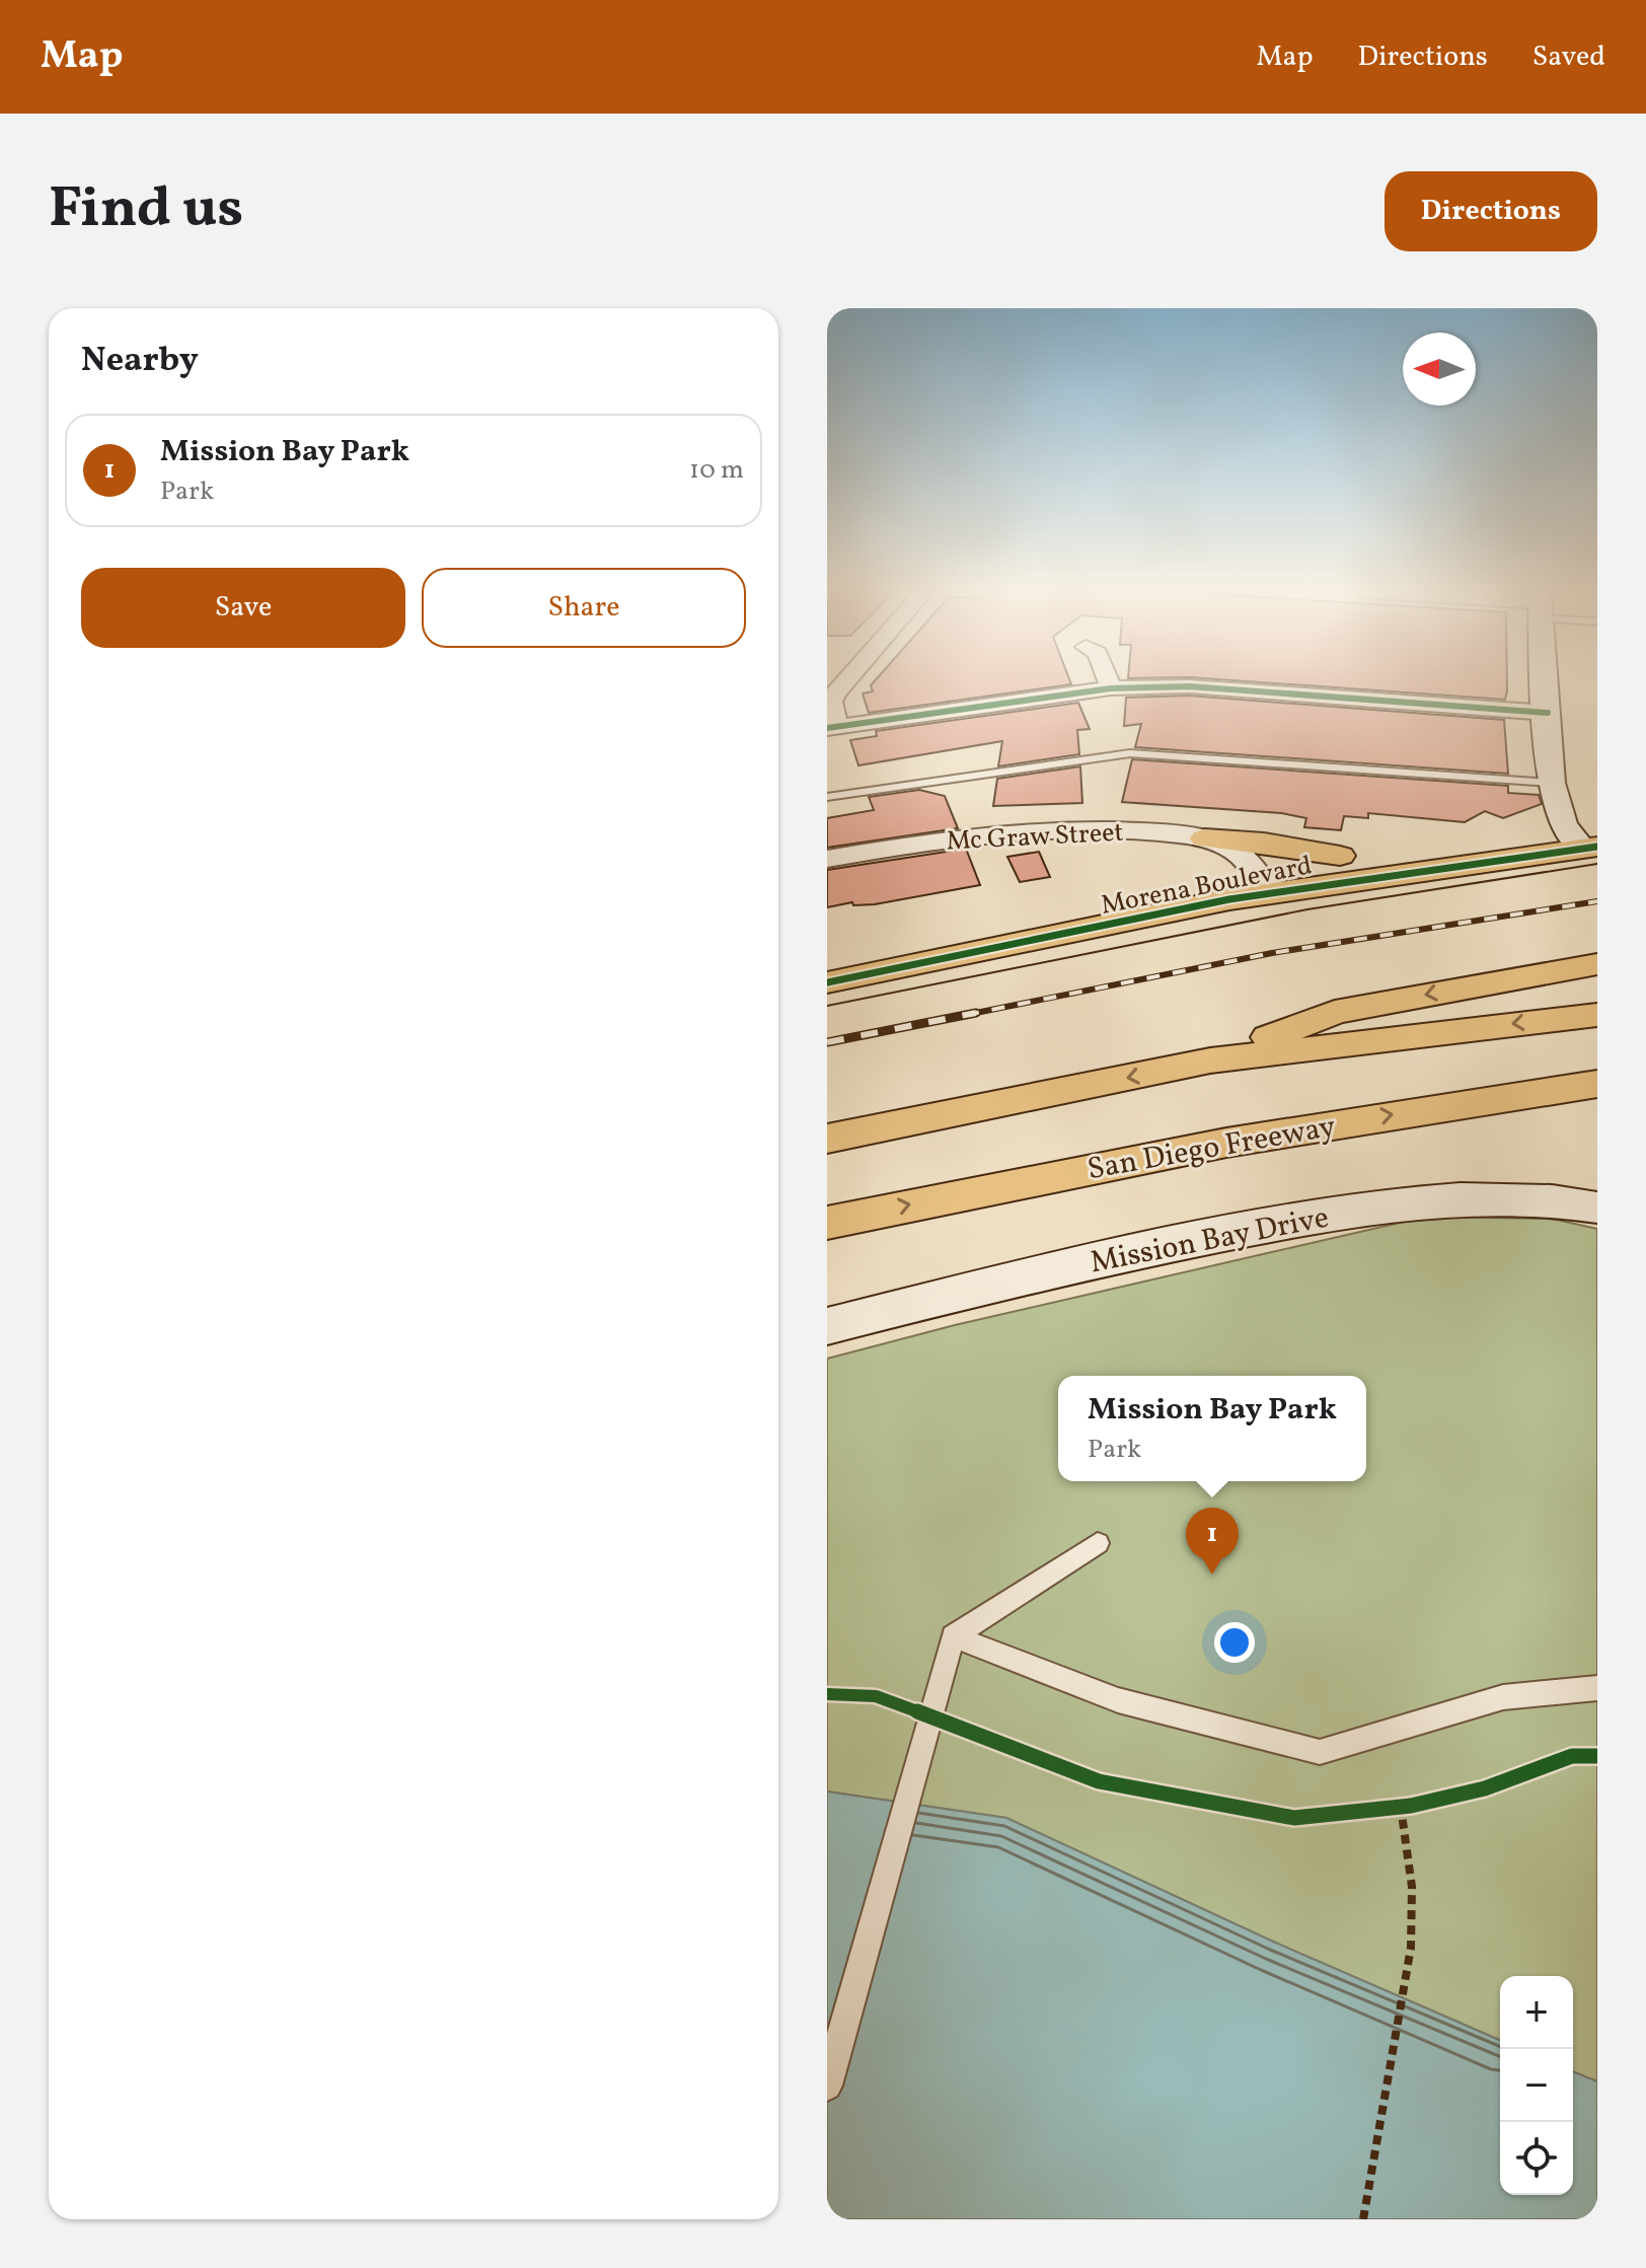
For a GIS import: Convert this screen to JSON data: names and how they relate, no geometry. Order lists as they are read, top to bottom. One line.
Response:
{"streets":{"main road":["Morena Boulevard","San Diego Freeway","Mission Bay Drive"],"street":["Mc Graw Street"]},"crossings":[["Mc Graw Street","Morena Boulevard"]],"north":"left","page":{"header":"Map","nav":["Map","Directions","Saved"],"title":"Find us","buttons":["Directions",["Save","Share"]],"heading":"Nearby","list":[{"mark":"1","name":"Mission Bay Park","note":"Park","value":"10 m"}],"popup":["Mission Bay Park","Park"],"pins":"1","map_buttons":["+","−"]}}
